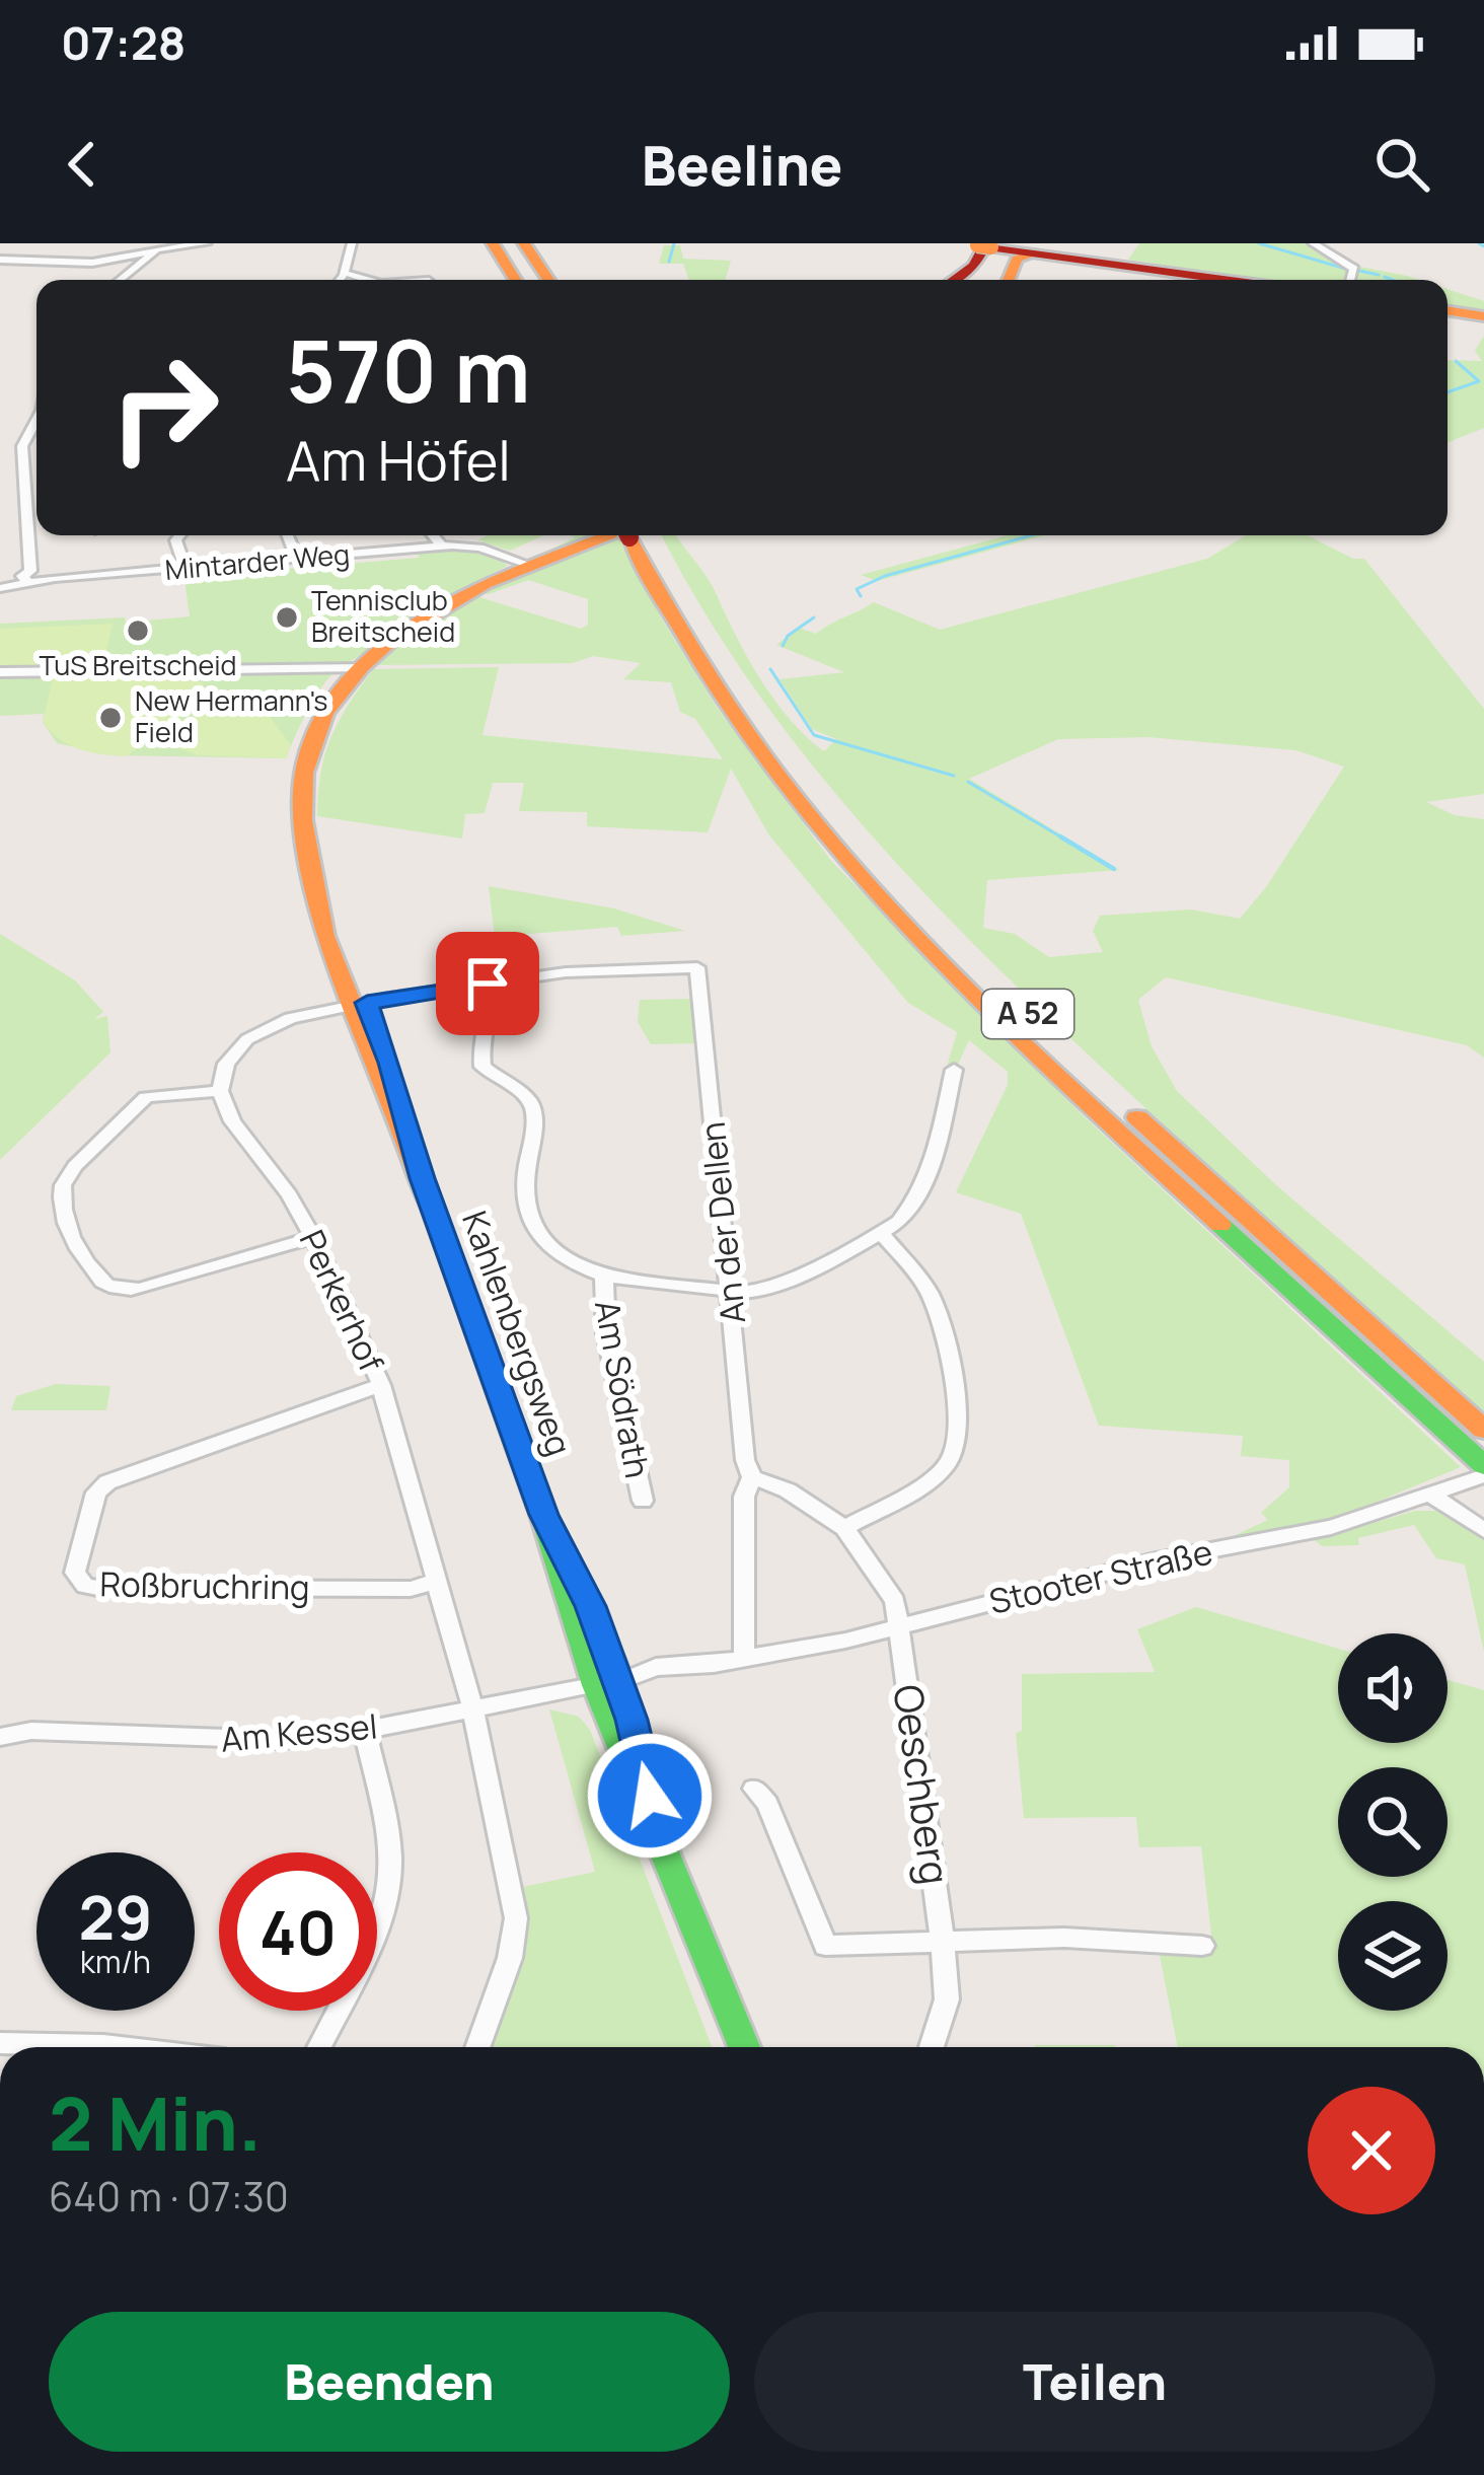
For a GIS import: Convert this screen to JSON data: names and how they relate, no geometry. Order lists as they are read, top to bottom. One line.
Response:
{"streets":{"main road":["A 52","Kahlenbergsweg"],"street":["Mintarder Weg","An der Dellen","Perkerhof","Am Södrath","Stooter Straße","Roßbruchring","Am Kessel","Oeschberg"]},"crossings":[["Mintarder Weg","Kahlenbergsweg"],["An der Dellen","Am Södrath"],["An der Dellen","Stooter Straße"],["An der Dellen","Oeschberg"],["Perkerhof","Roßbruchring"],["Perkerhof","Am Kessel"],["Kahlenbergsweg","Stooter Straße"],["Kahlenbergsweg","Am Kessel"],["Am Södrath","Oeschberg"],["Stooter Straße","Am Kessel"],["Stooter Straße","Oeschberg"]],"places":["Tennisclub Breitscheid","TuS Breitscheid","New Hermann's Field"],"page":{"status":"07:28","header":"Beeline","turn":["570 m","Am Höfel"],"speed":"29 km/h","limit":"40","heading":["2 Min.","640 m · 07:30"],"buttons":["Beenden","Teilen"]}}
